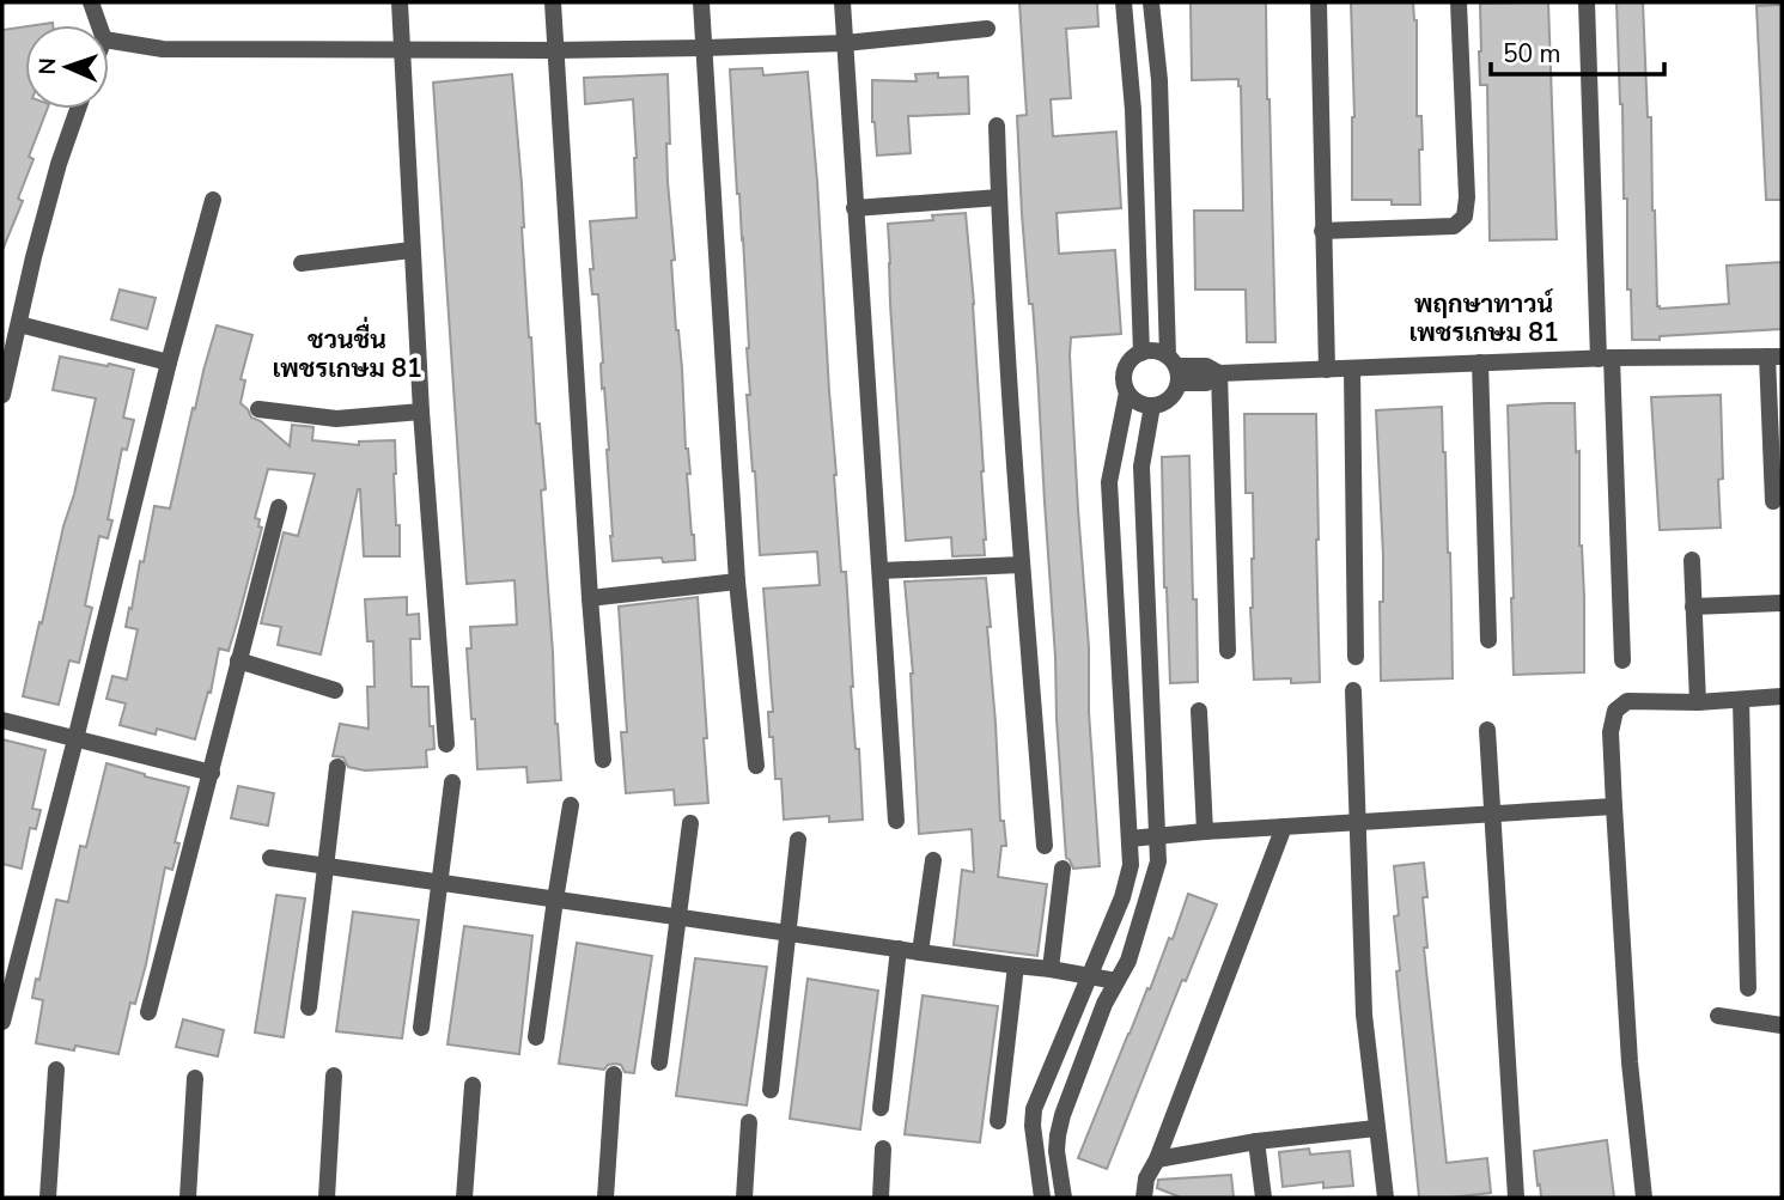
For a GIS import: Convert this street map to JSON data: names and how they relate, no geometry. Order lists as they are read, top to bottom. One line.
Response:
{"districts":["พฤกษาทาวน์ เพชรเกษม 81","ชวนชื่น เพชรเกษม 81"],"scale_bar":"50 m","north":"left"}
